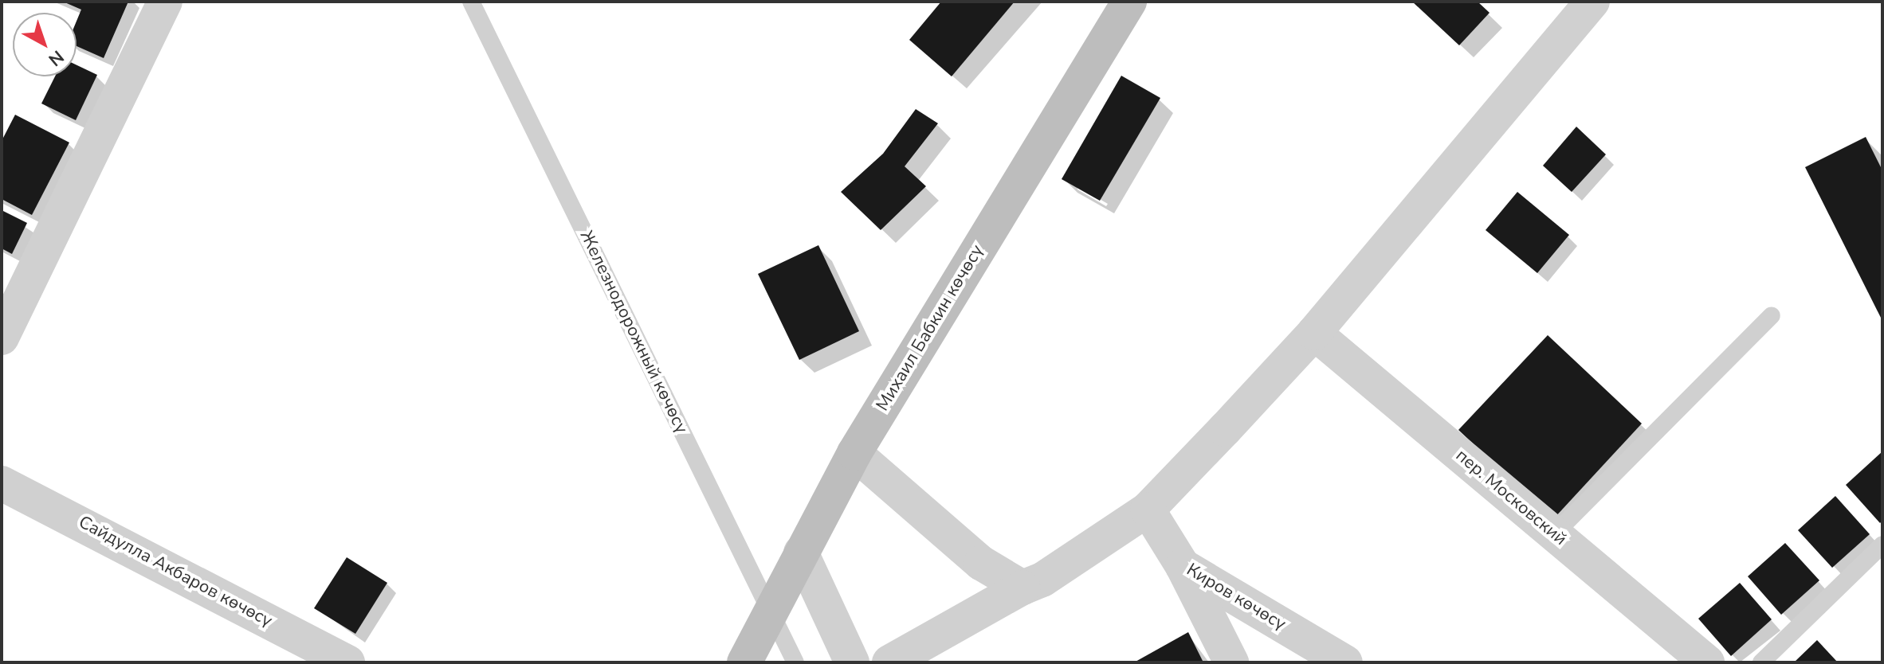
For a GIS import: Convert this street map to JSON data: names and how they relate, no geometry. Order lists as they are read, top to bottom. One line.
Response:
{"streets":{"main road":["Михаил Бабкин көчөсү"],"street":["пер. Московский","Сайдулла Акбаров көчөсү","Киров көчөсү"],"lane":["Железнодорожный көчөсү"]},"crossings":[["Михаил Бабкин көчөсү","Железнодорожный көчөсү"]],"north":"bottom right"}
